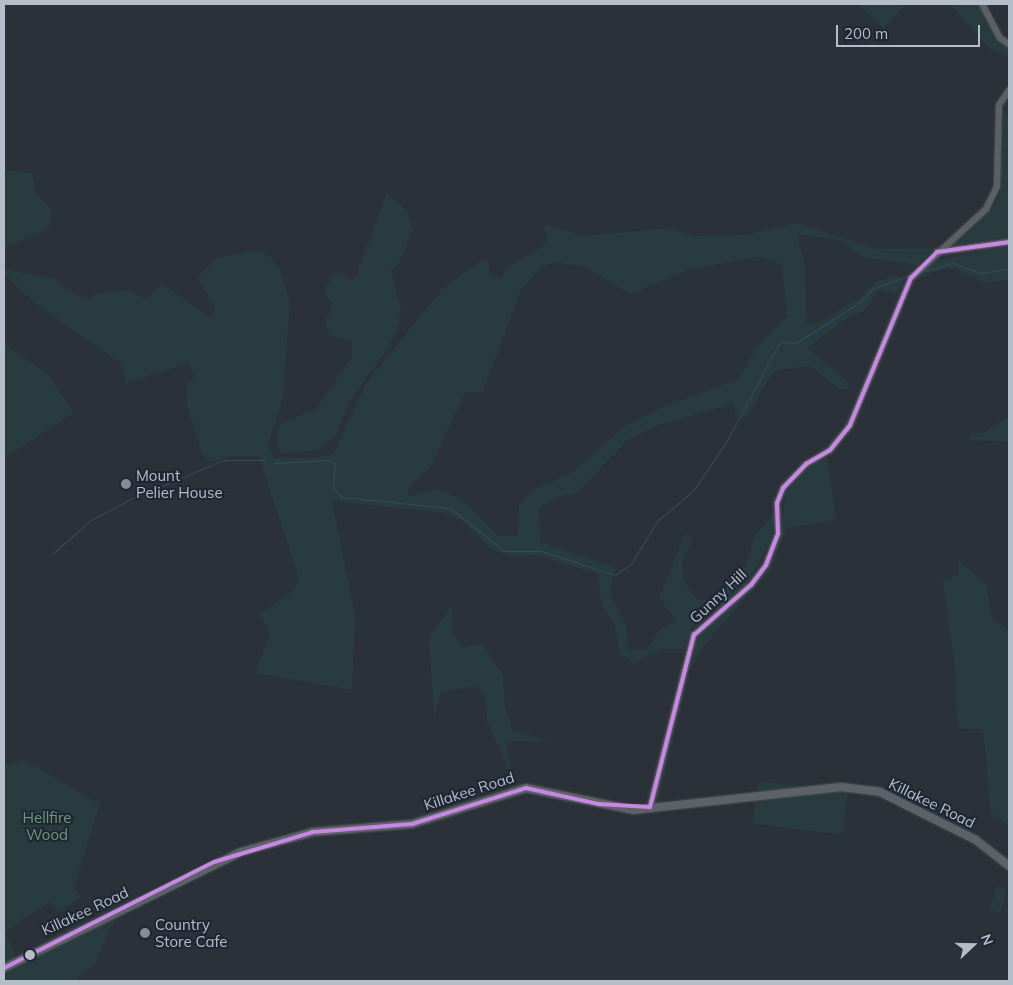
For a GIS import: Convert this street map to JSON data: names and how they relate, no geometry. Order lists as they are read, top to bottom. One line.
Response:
{"streets":{"main road":["Killakee Road"],"street":["Gunny Hill"]},"crossings":[["Gunny Hill","Killakee Road"]],"parks":["Hellfire Wood"],"places":["Mount Pelier House","Country Store Cafe"],"scale_bar":"200 m","north":"right"}
